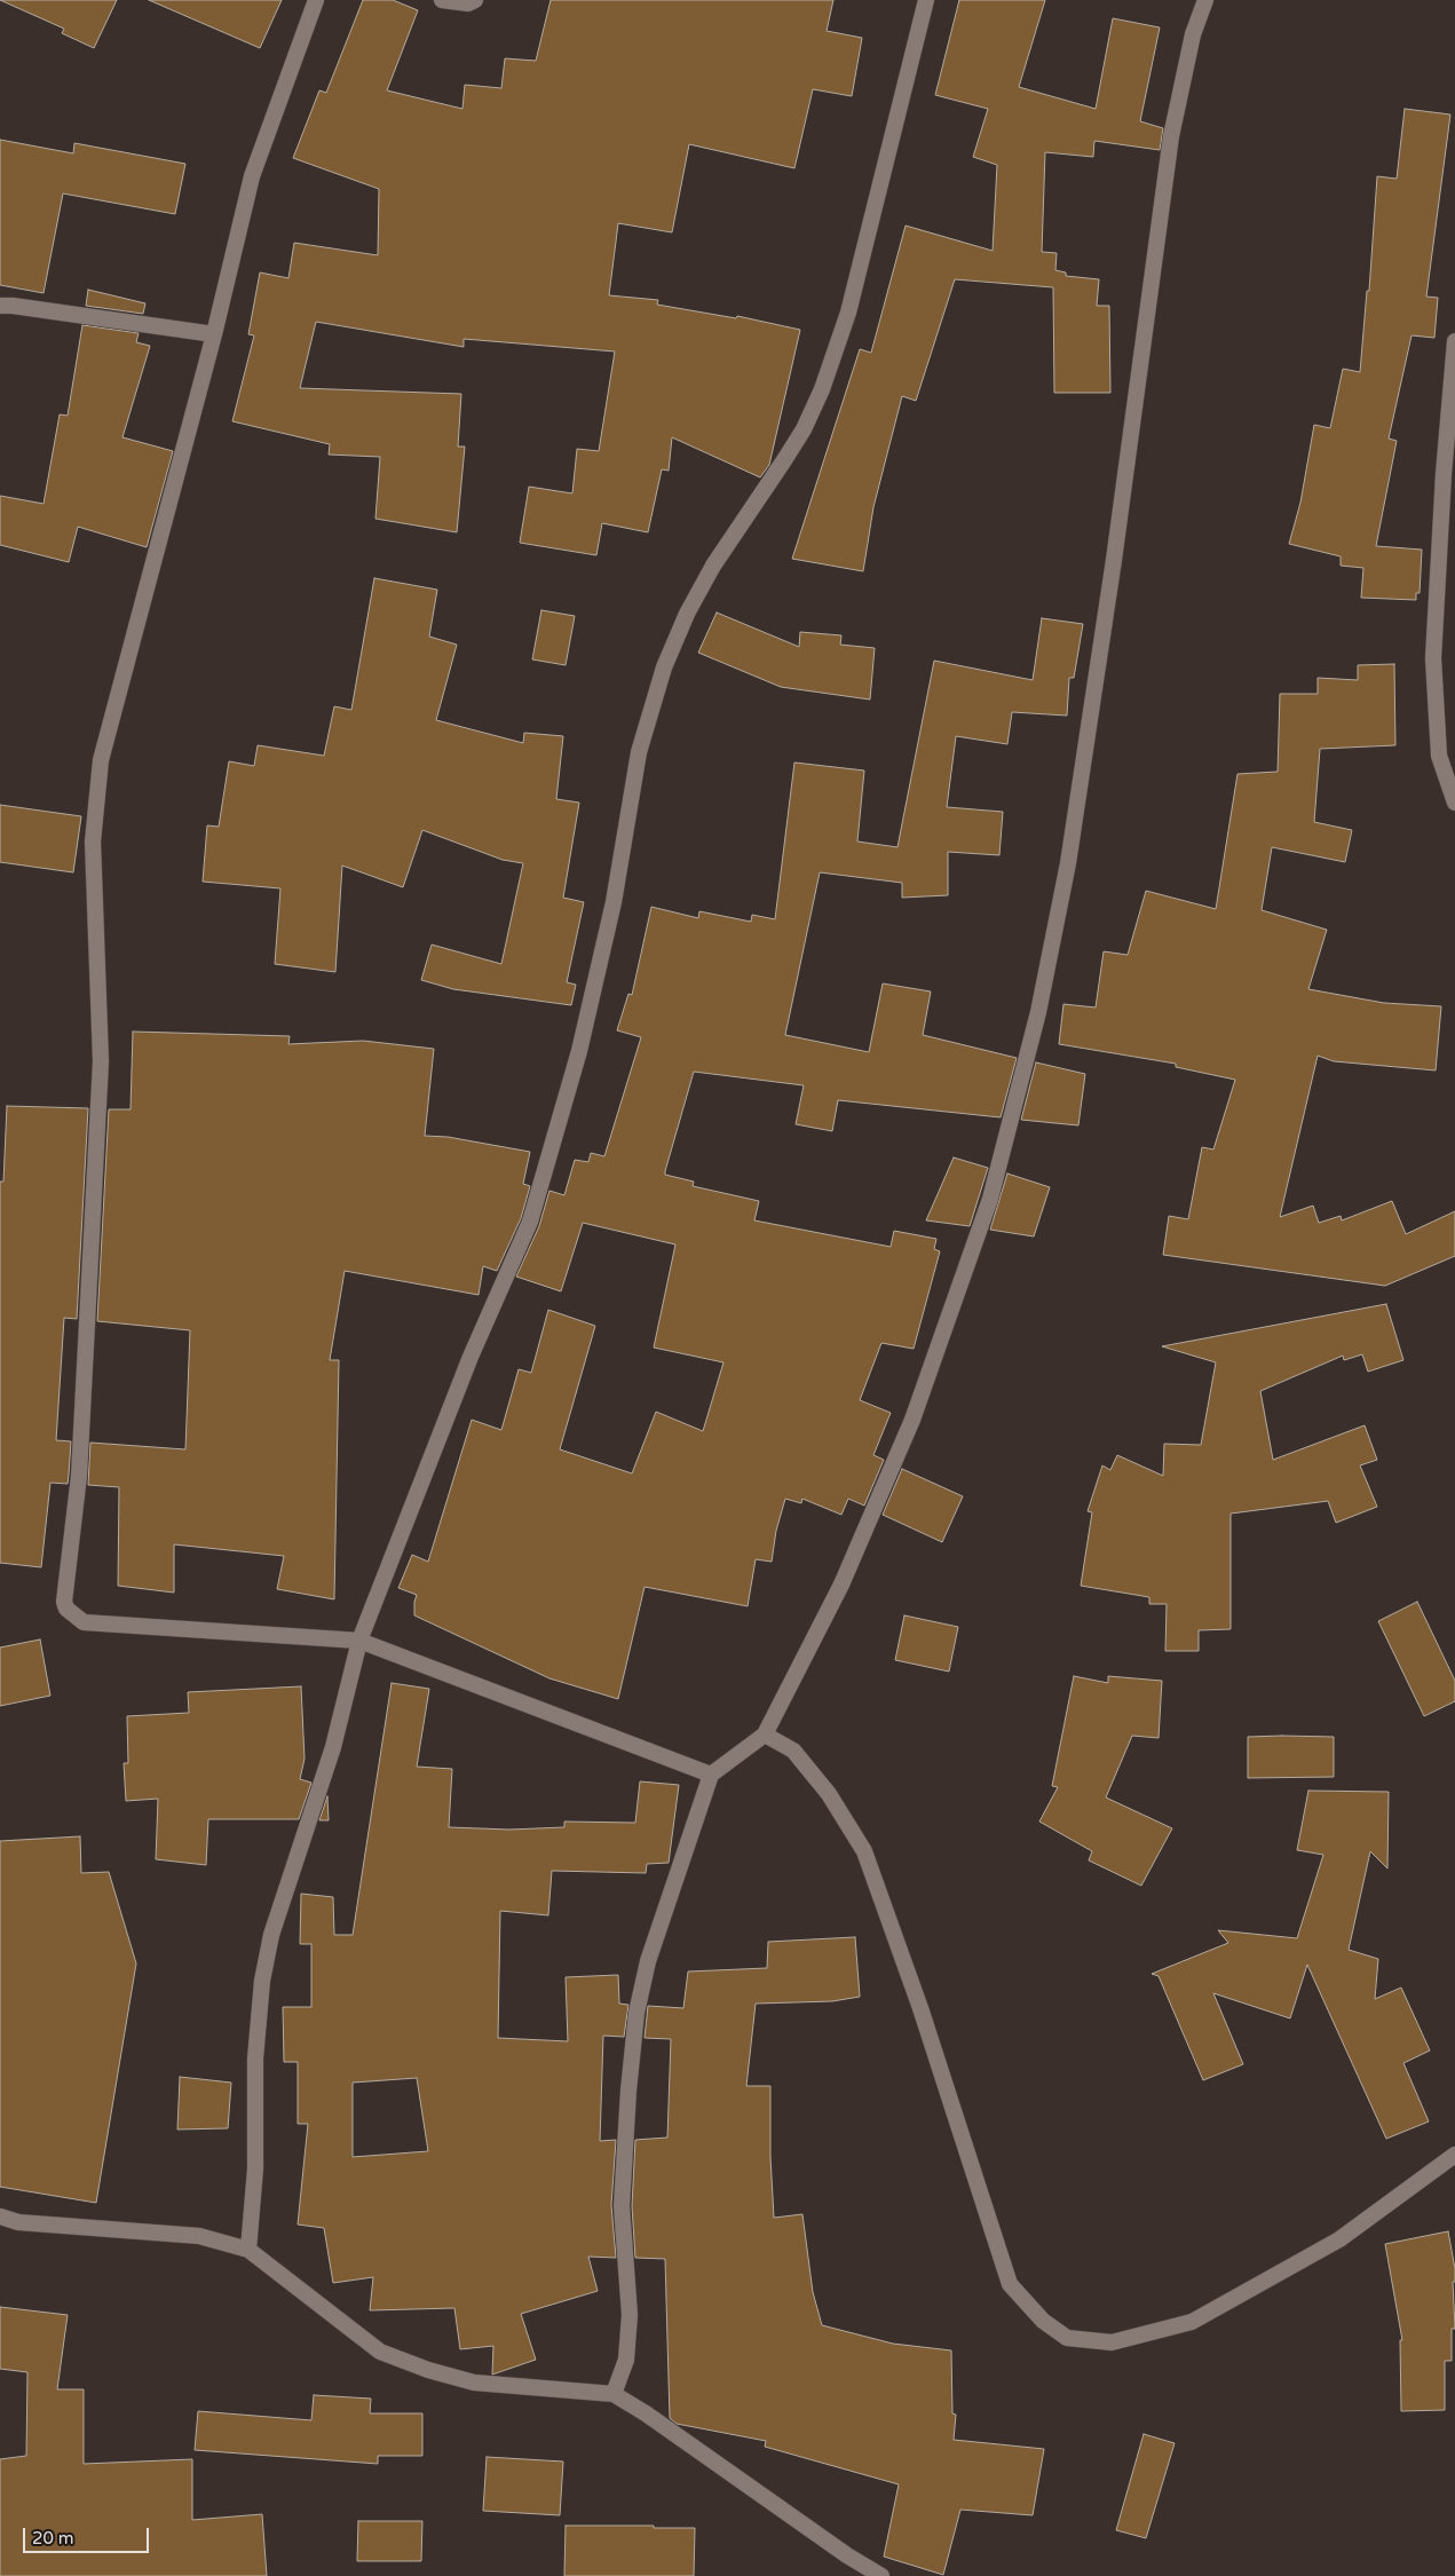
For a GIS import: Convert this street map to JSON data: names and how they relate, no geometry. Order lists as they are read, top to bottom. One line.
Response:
{"scale_bar":"20 m"}
